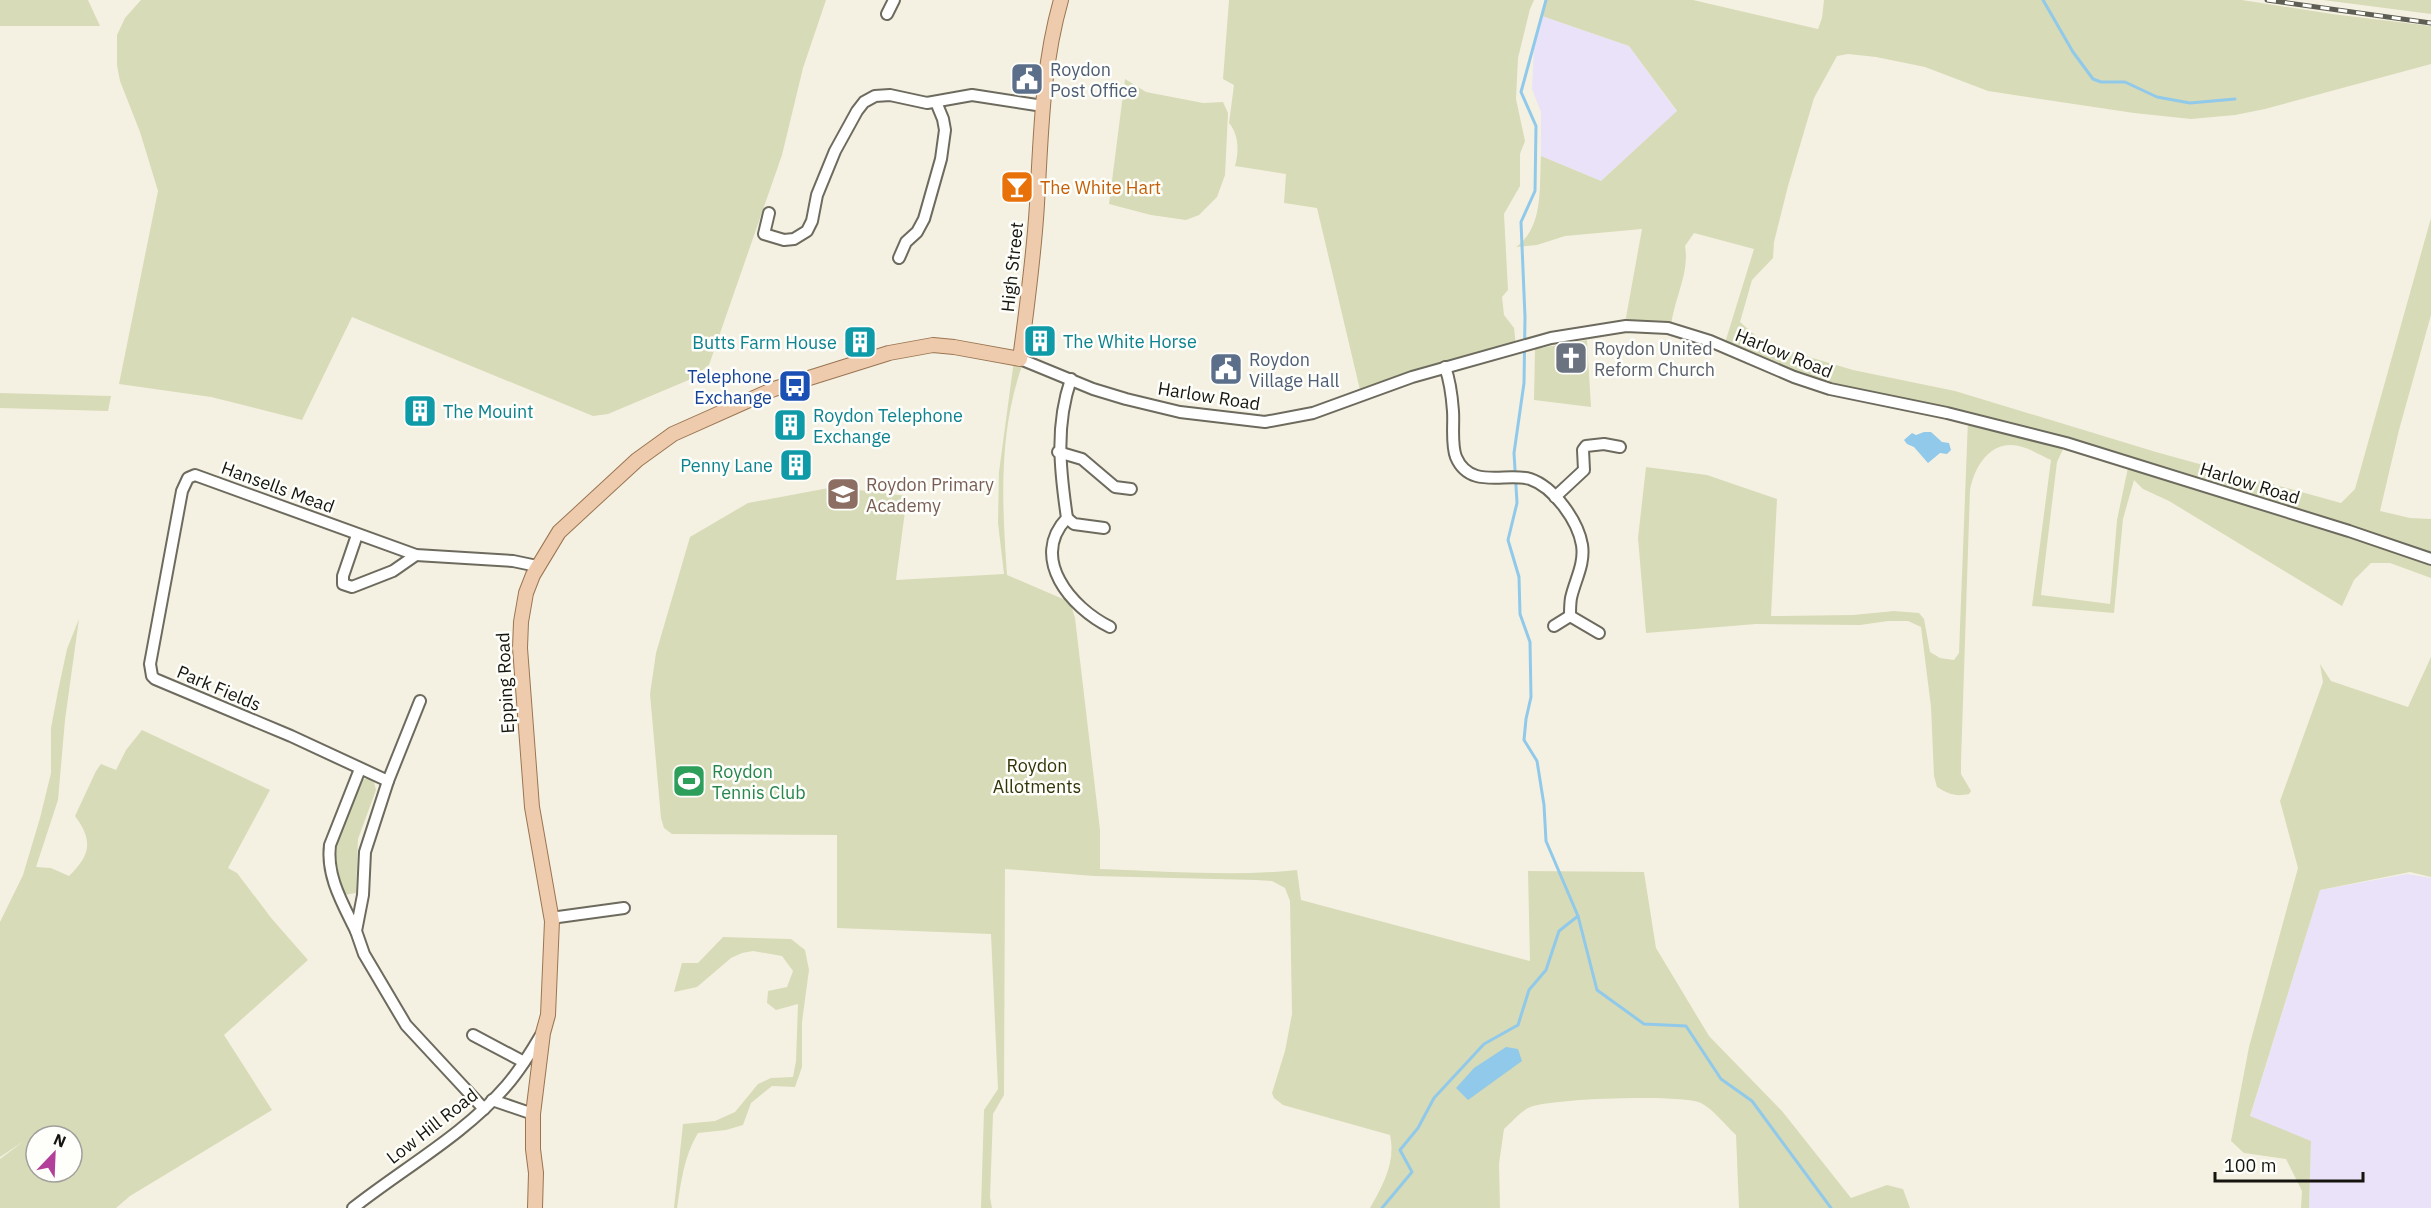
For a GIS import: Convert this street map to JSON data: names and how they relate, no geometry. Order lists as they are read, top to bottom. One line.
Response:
{"streets":{"main road":["High Street","Epping Road"],"street":["Harlow Road","Hansells Mead","Park Fields","Low Hill Road"]},"crossings":[["High Street","Harlow Road"],["High Street","Epping Road"],["Harlow Road","Epping Road"],["Hansells Mead","Epping Road"],["Hansells Mead","Park Fields"],["Epping Road","Low Hill Road"]],"parks":["Roydon Allotments"],"places":{"public building":["Roydon Post Office","Roydon Village Hall"],"bar":["The White Hart"],"building":["The White Horse","Butts Farm House","The Mouint","Roydon Telephone Exchange","Penny Lane"],"church":["Roydon United Reform Church"],"bus stop":["Telephone Exchange"],"school or university":["Roydon Primary Academy"],"sports":["Roydon Tennis Club"]},"scale_bar":"100 m","north":"top right"}
